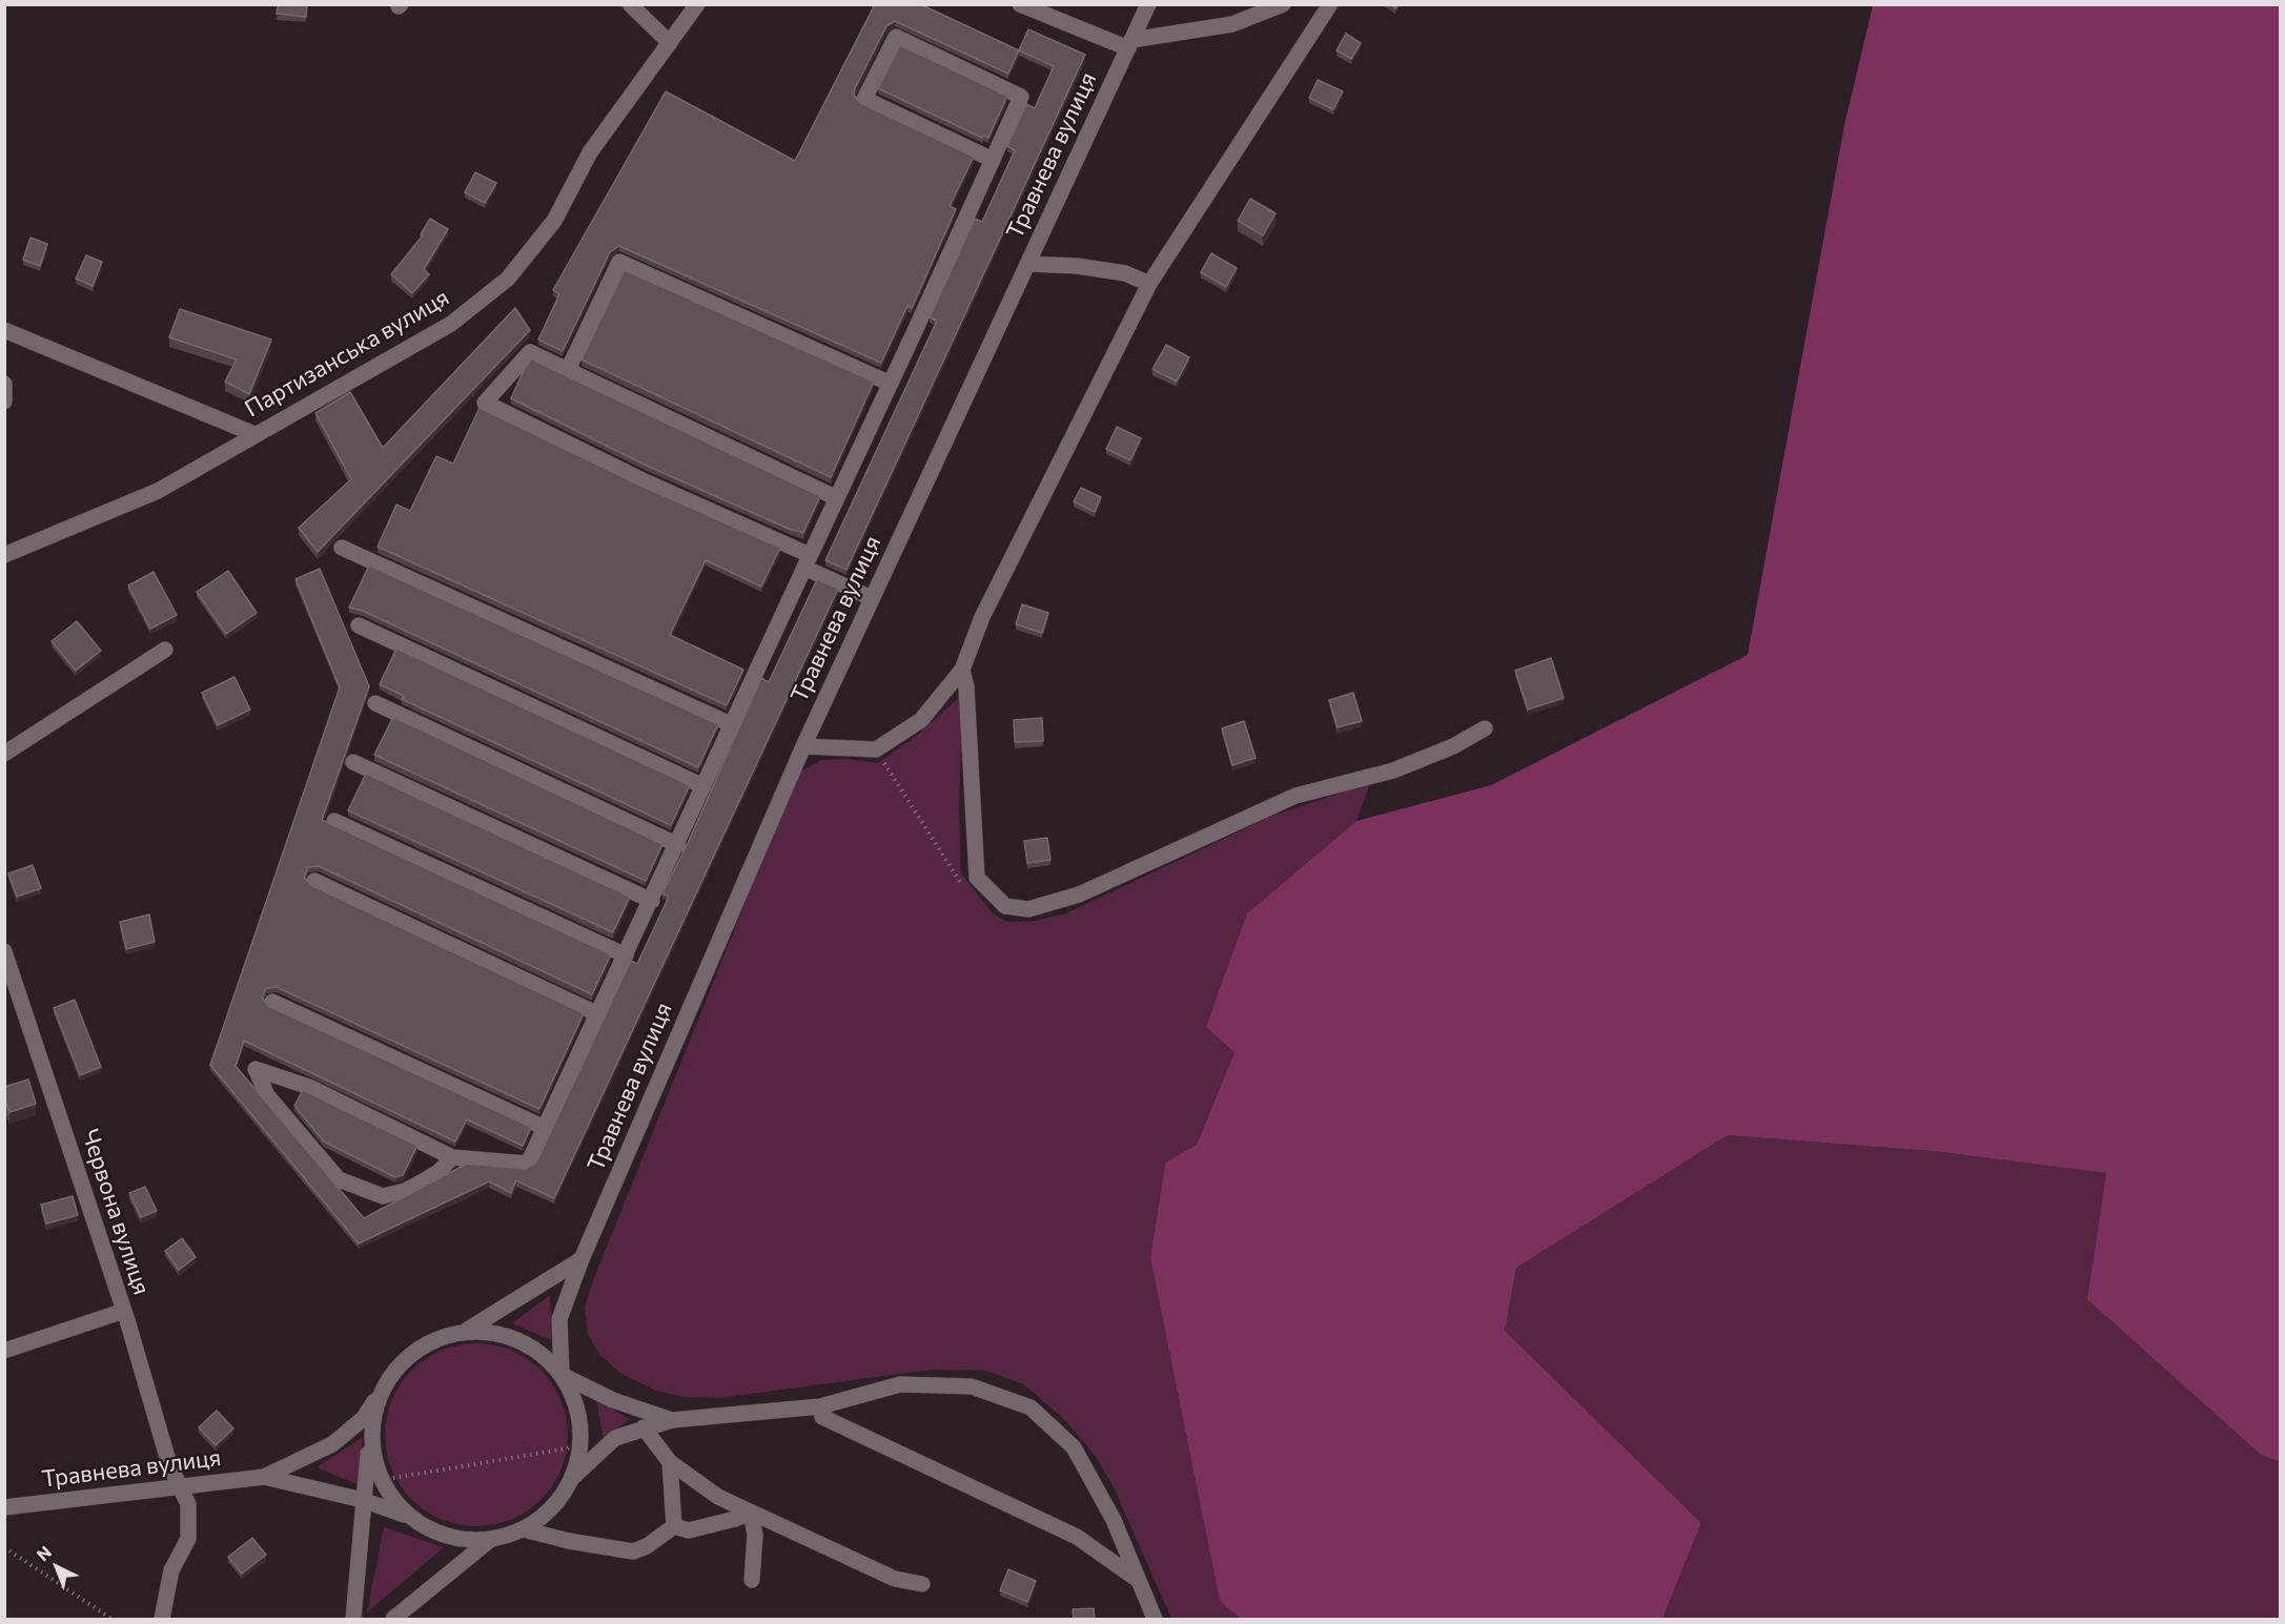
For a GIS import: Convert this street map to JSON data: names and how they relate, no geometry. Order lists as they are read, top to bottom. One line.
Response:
{"streets":{"street":["Травнева вулиця","Партизанська вулиця","Червона вулиця"]},"crossings":[["Травнева вулиця","Червона вулиця"]],"north":"top left"}
